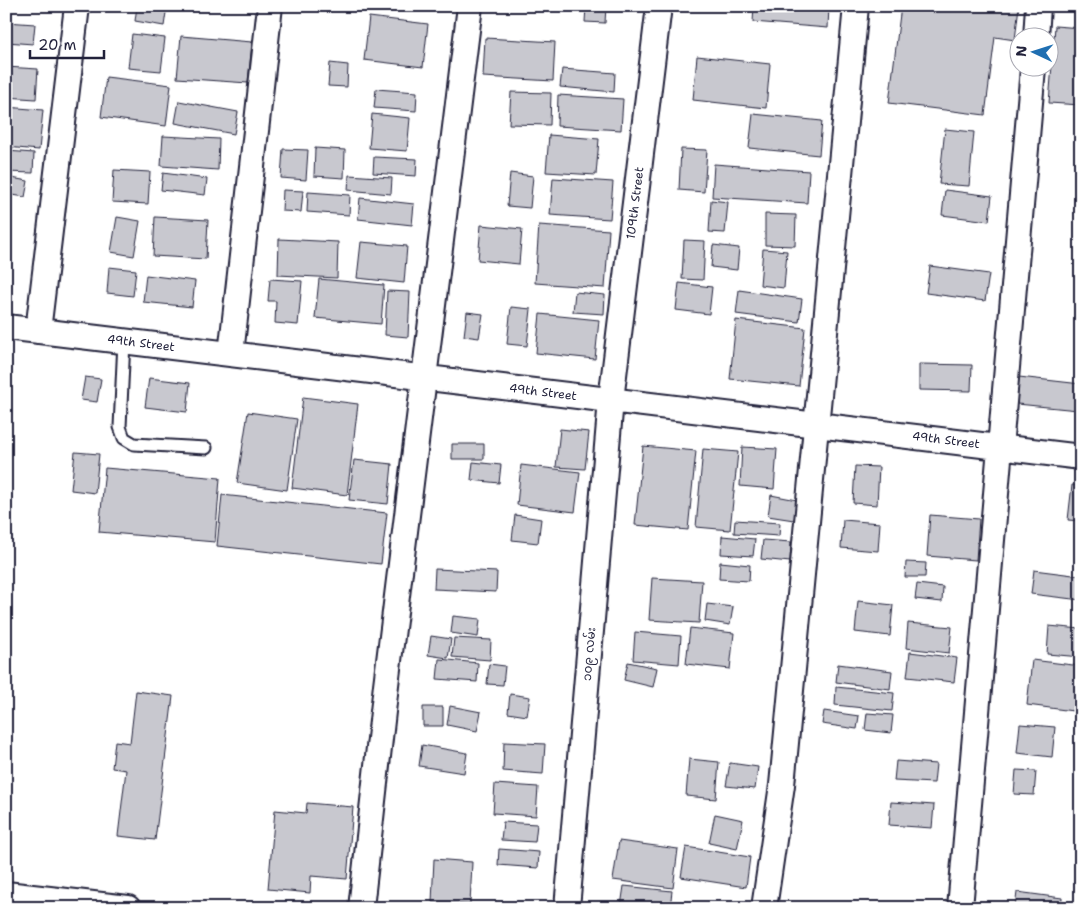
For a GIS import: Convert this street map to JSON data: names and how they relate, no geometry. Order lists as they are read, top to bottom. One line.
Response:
{"streets":{"street":["109th Street","49th Street","၁၀၉ လမ်း"]},"crossings":[["109th Street","49th Street"],["109th Street","၁၀၉ လမ်း"],["49th Street","၁၀၉ လမ်း"]],"scale_bar":"20 m","north":"left"}
